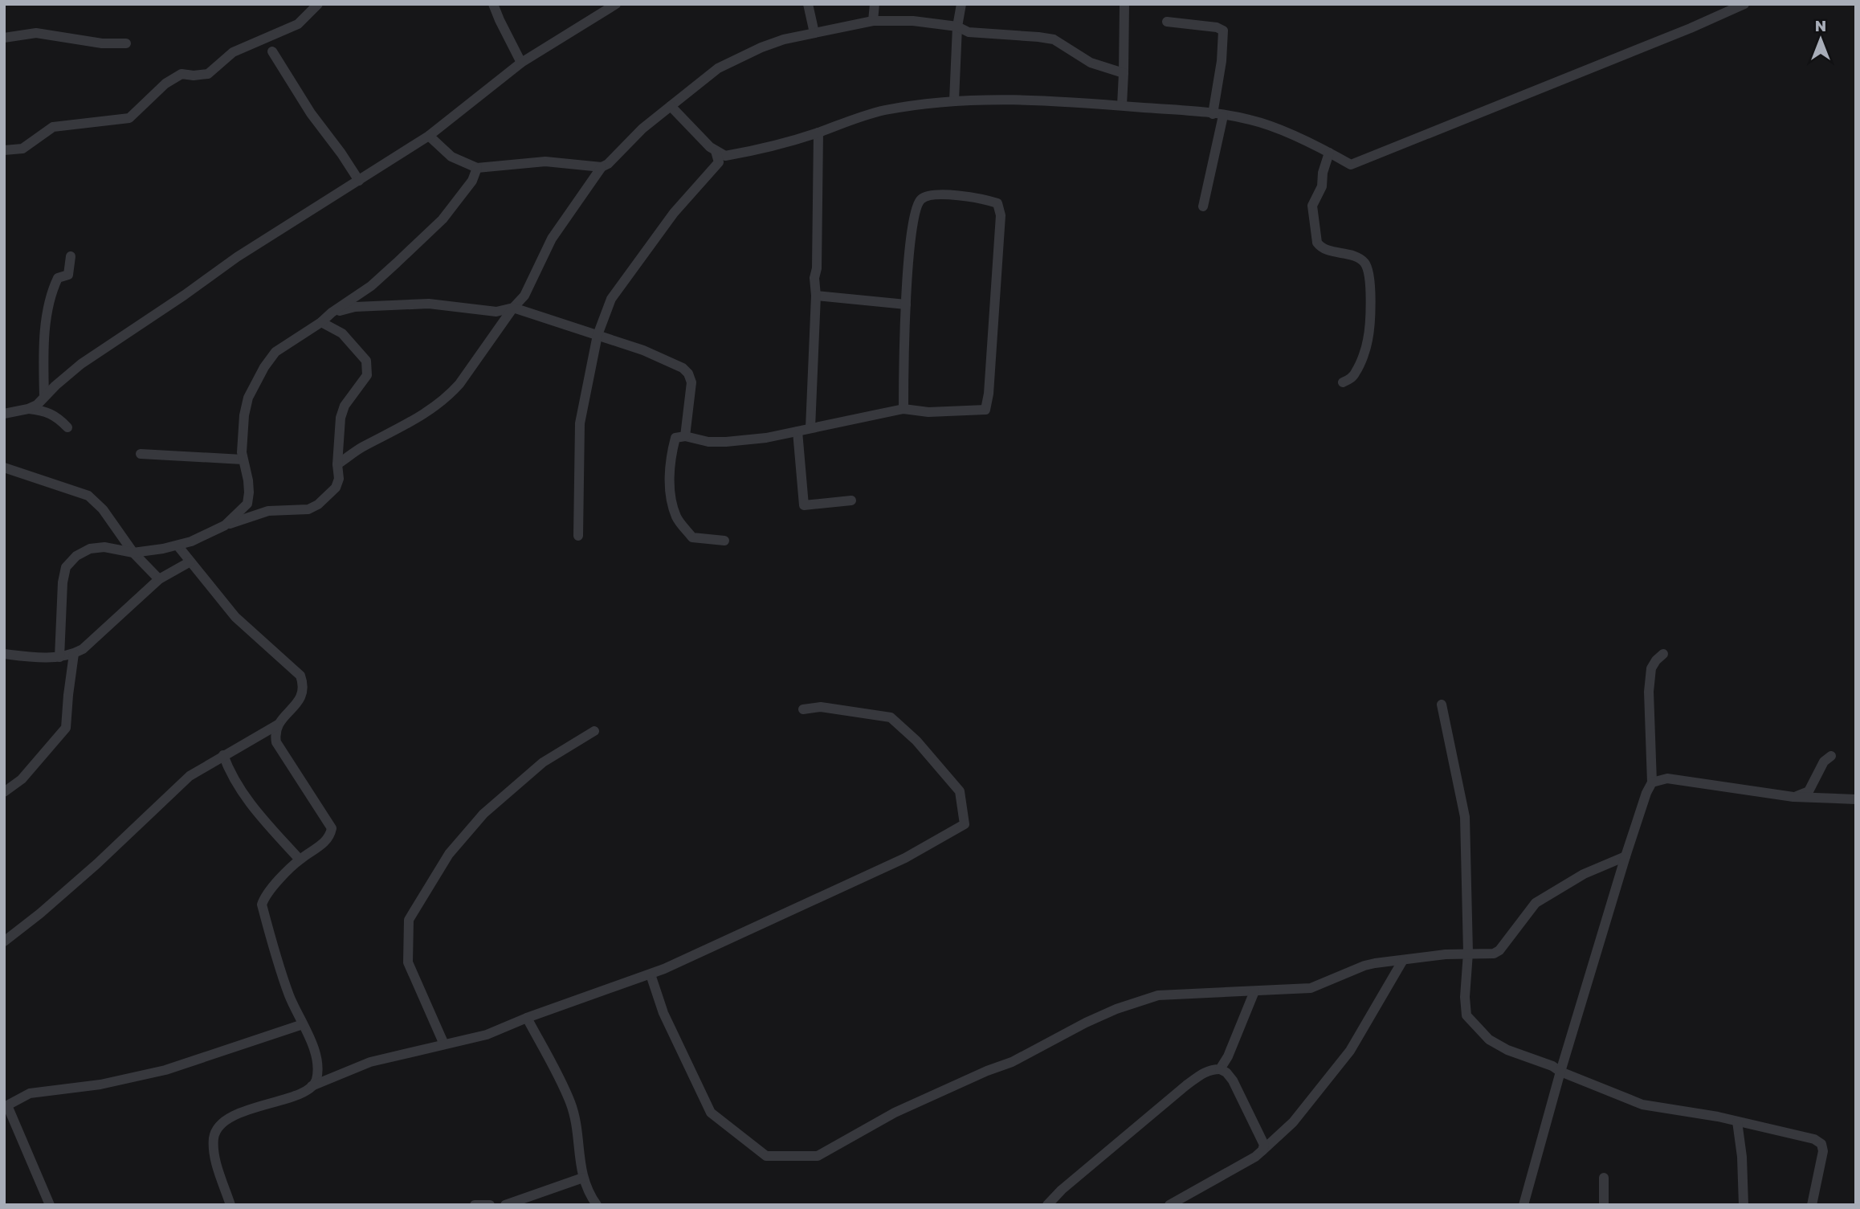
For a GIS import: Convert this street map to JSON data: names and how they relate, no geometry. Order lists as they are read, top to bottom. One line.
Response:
{"north":"top"}
